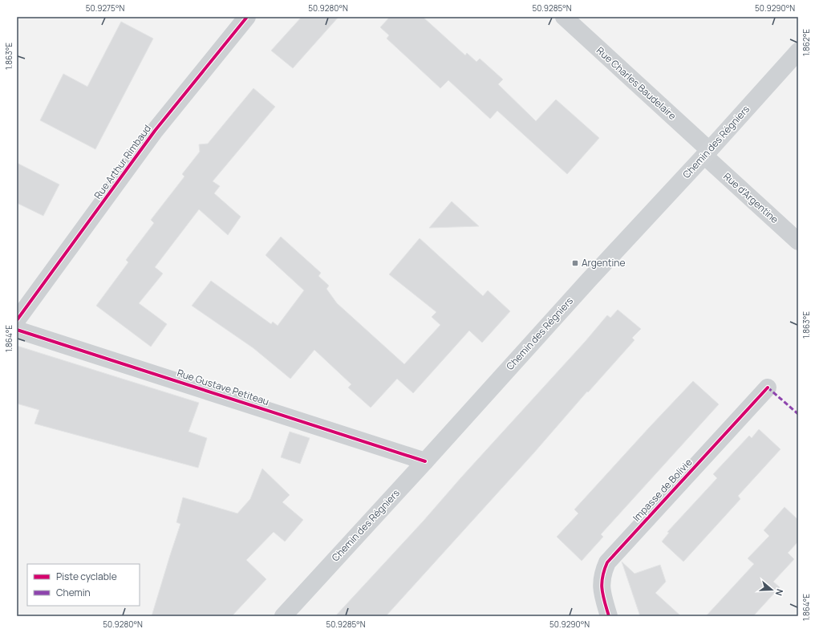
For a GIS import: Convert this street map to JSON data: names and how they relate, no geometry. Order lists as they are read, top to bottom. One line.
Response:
{"streets":{"main road":["Chemin des Régniers"],"street":["Rue Charles Baudelaire","Rue Arthur Rimbaud","Rue d'Argentine","Rue Gustave Petiteau","Impasse de Bolivie"]},"crossings":[["Rue Charles Baudelaire","Chemin des Régniers"],["Rue Charles Baudelaire","Rue d'Argentine"],["Chemin des Régniers","Rue d'Argentine"],["Chemin des Régniers","Rue Gustave Petiteau"]],"places":{"transit":["Argentine"]},"legend":["Piste cyclable","Chemin"],"north":"right","coordinates":["50.9275°N","50.9280°N","50.9285°N","50.9290°N","1.862°E","1.863°E","1.864°E"]}
